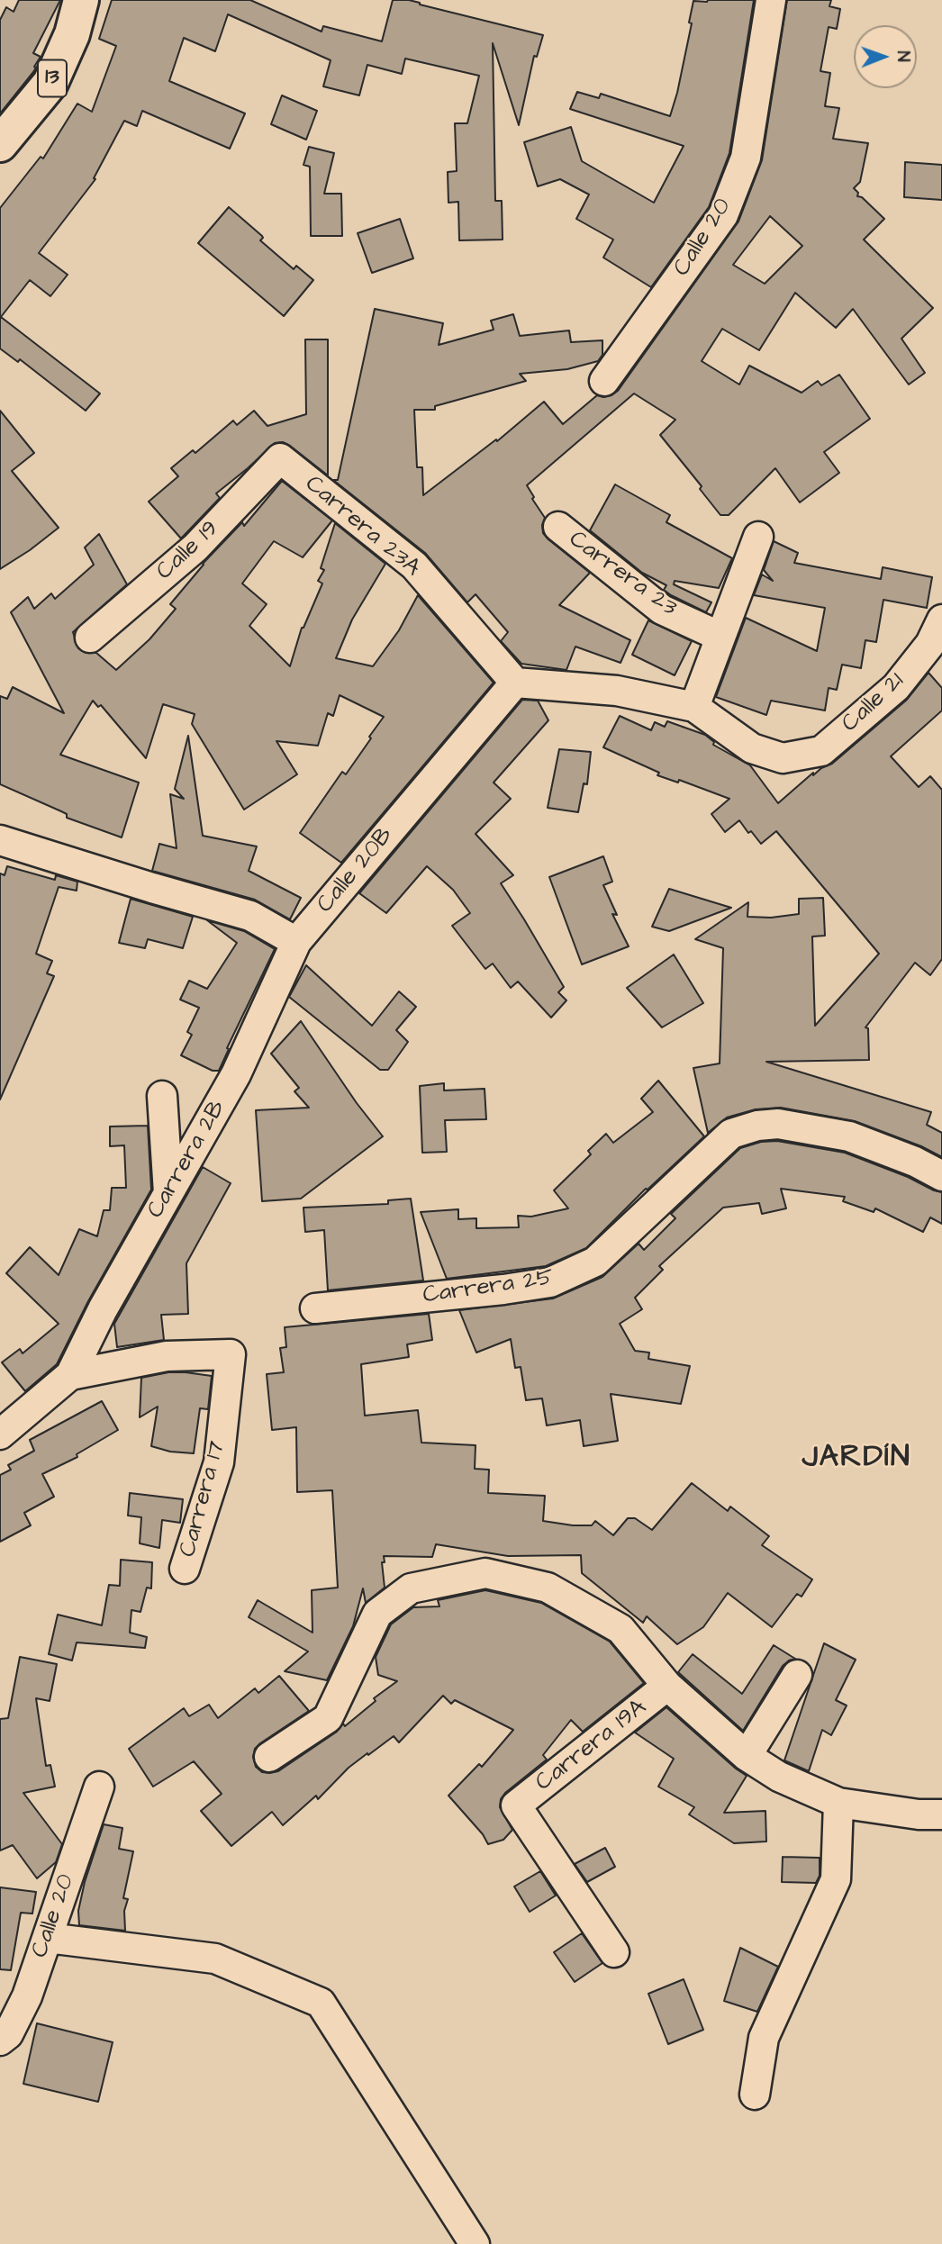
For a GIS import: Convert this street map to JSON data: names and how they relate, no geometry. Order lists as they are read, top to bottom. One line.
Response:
{"streets":{"main road":["13"],"street":["Calle 20","Carrera 23A","Calle 19","Carrera 23","Calle 21","Calle 20B","Carrera 2B","Carrera 25","Carrera 17","Carrera 19A"]},"crossings":[["Carrera 23A","Calle 19"],["Carrera 23A","Calle 20B"],["Calle 20B","Carrera 2B"],["Carrera 2B","Carrera 17"]],"districts":["JARDÍN"],"north":"right"}
